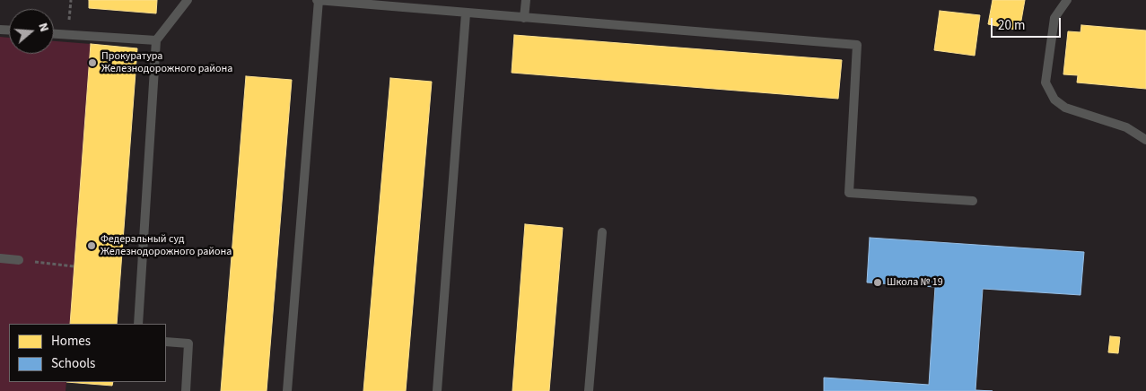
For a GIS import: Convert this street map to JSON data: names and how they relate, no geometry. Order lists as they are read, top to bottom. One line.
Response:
{"places":["Прокуратура Железнодорожного района","Федеральный суд Железнодорожного района","Школа № 19"],"legend":["Homes","Schools"],"scale_bar":"20 m","north":"right"}
